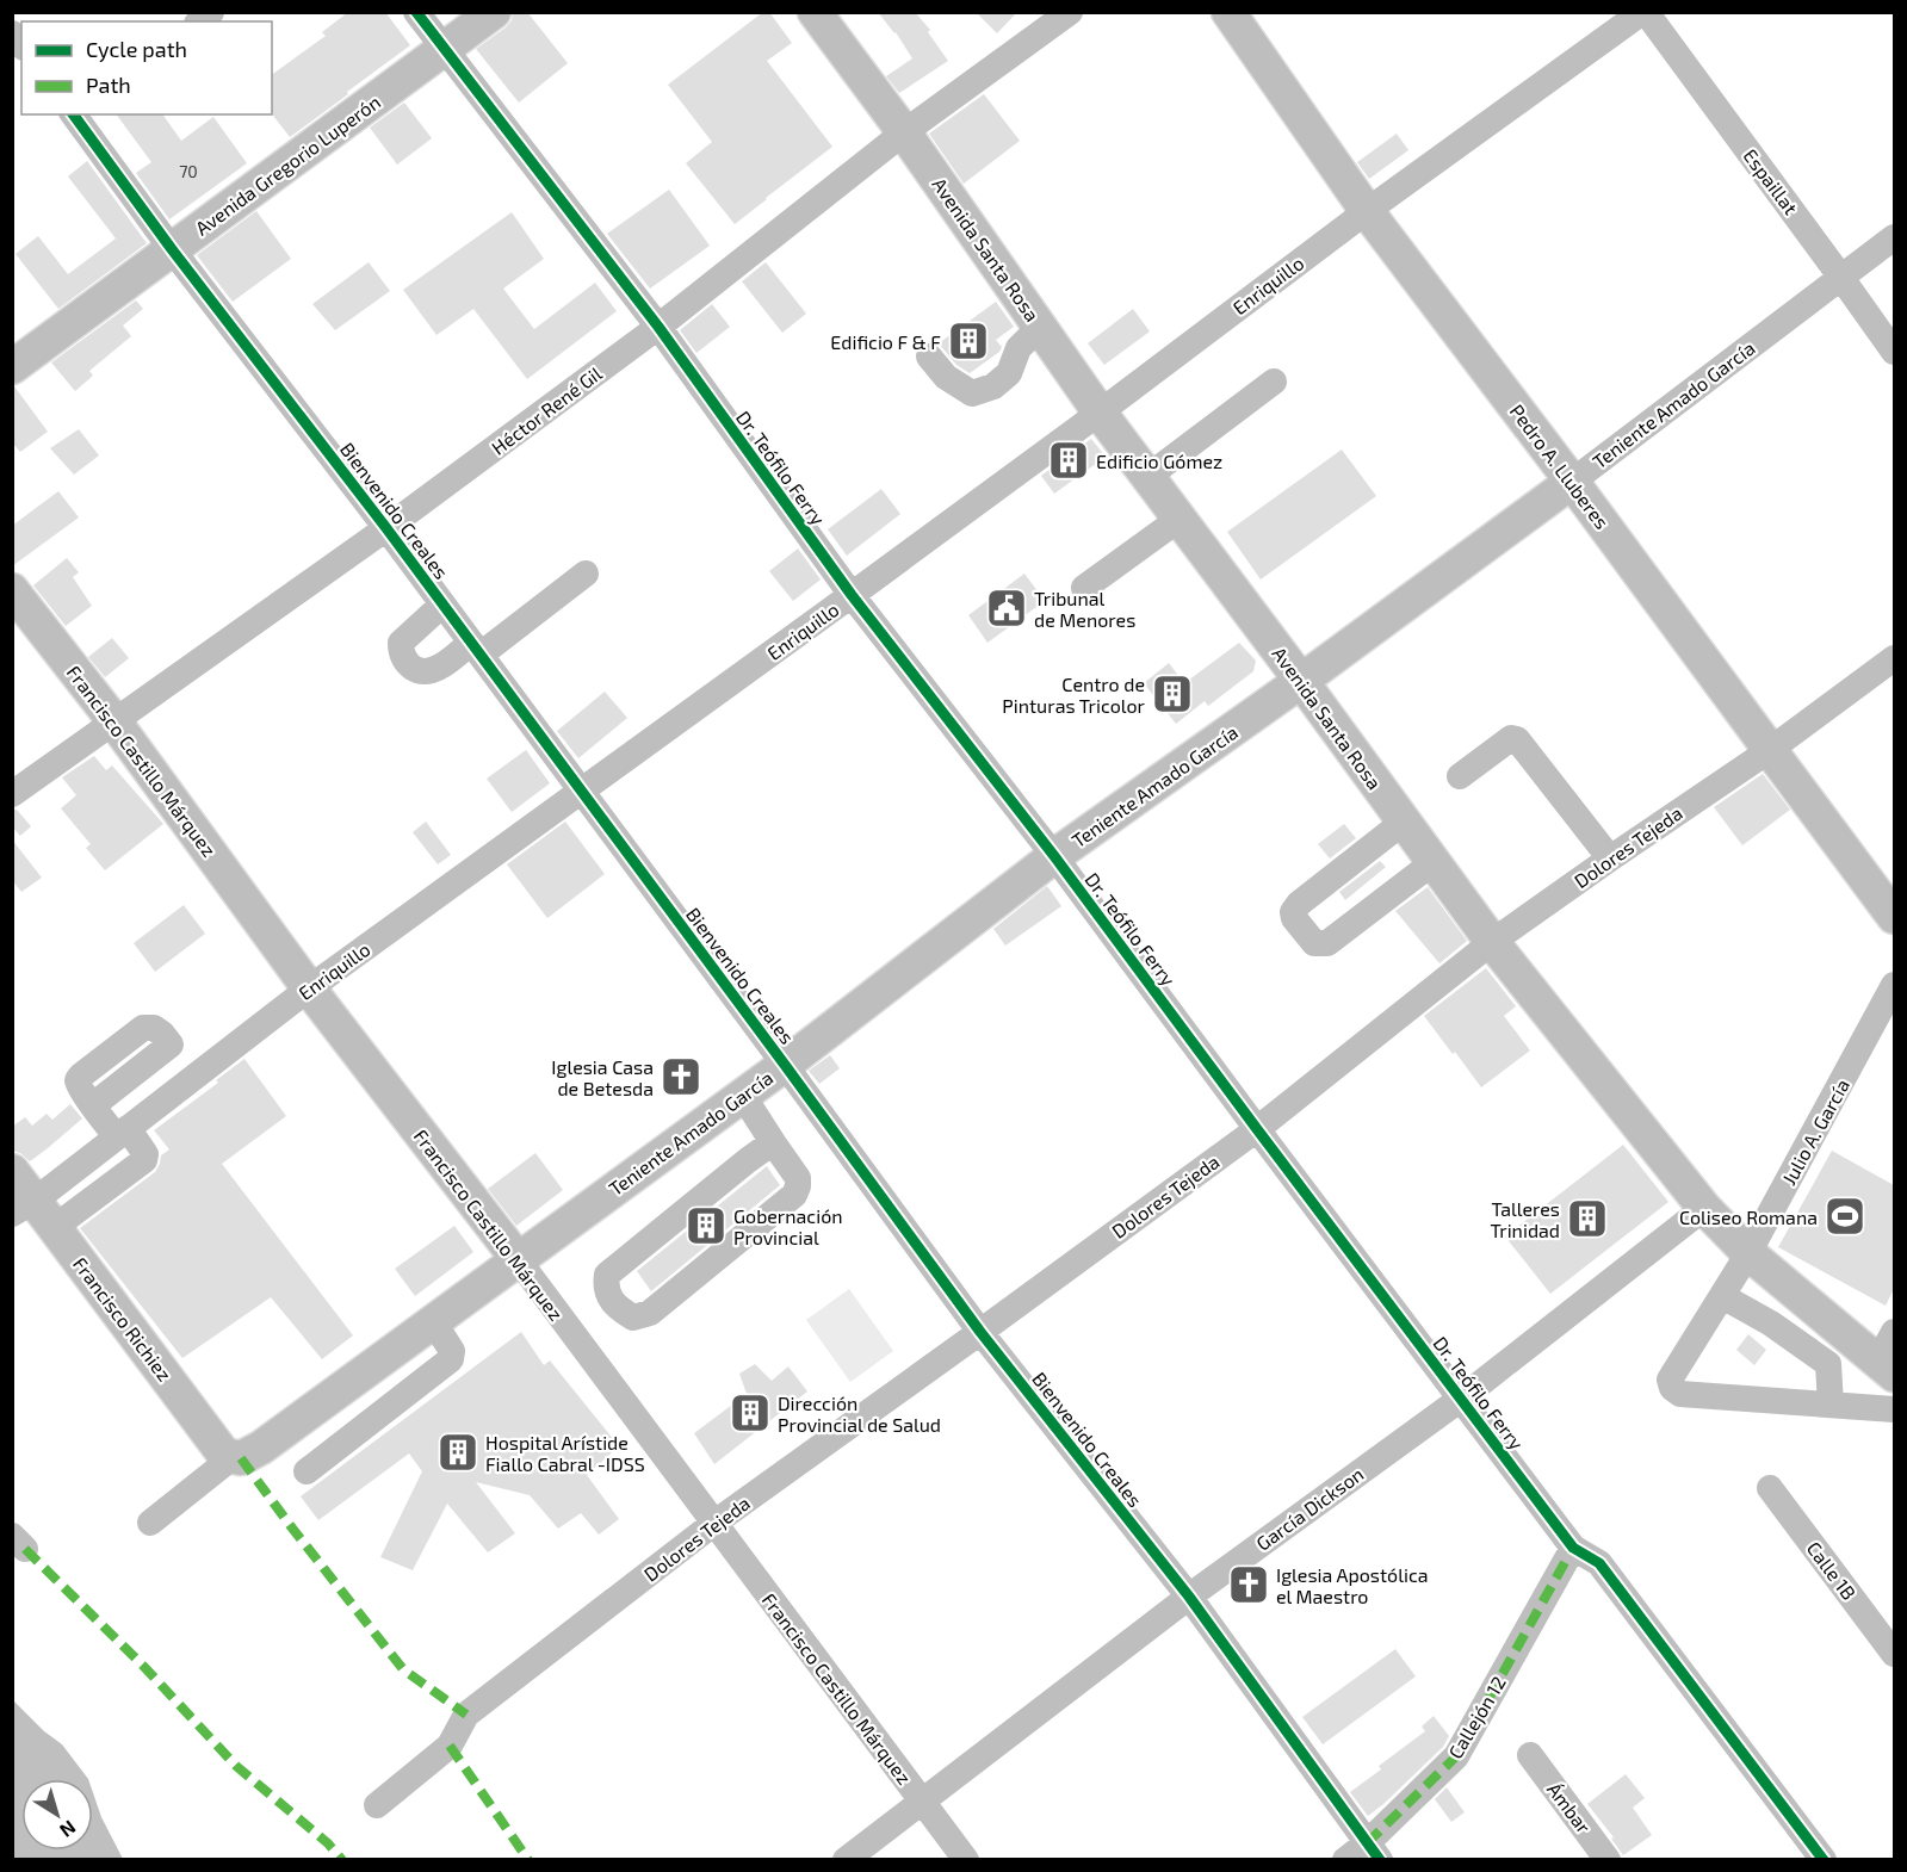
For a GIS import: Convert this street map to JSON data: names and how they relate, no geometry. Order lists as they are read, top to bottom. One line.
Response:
{"streets":{"main road":["Avenida Gregorio Luperón","Avenida Santa Rosa","Teniente Amado García","Pedro A. Lluberes","Francisco Castillo Márquez","Francisco Richiez"],"street":["Espaillat","Enriquillo","Héctor René Gil","Dr. Teófilo Ferry","Bienvenido Creales","Dolores Tejeda","Julio A. García","García Dickson","Calle 1B","Callejón 12","Ámbar"]},"crossings":[["Avenida Gregorio Luperón","Dr. Teófilo Ferry"],["Avenida Gregorio Luperón","Bienvenido Creales"],["Espaillat","Enriquillo"],["Espaillat","Teniente Amado García"],["Avenida Santa Rosa","Enriquillo"],["Avenida Santa Rosa","Teniente Amado García"],["Avenida Santa Rosa","Héctor René Gil"],["Avenida Santa Rosa","Dolores Tejeda"],["Avenida Santa Rosa","Julio A. García"],["Avenida Santa Rosa","García Dickson"],["Enriquillo","Pedro A. Lluberes"],["Enriquillo","Dr. Teófilo Ferry"],["Enriquillo","Bienvenido Creales"],["Enriquillo","Francisco Castillo Márquez"],["Enriquillo","Francisco Richiez"],["Teniente Amado García","Pedro A. Lluberes"],["Teniente Amado García","Dr. Teófilo Ferry"],["Teniente Amado García","Bienvenido Creales"],["Teniente Amado García","Francisco Castillo Márquez"],["Teniente Amado García","Francisco Richiez"],["Héctor René Gil","Dr. Teófilo Ferry"],["Héctor René Gil","Bienvenido Creales"],["Héctor René Gil","Francisco Castillo Márquez"],["Pedro A. Lluberes","Dolores Tejeda"],["Dr. Teófilo Ferry","Dolores Tejeda"],["Dr. Teófilo Ferry","García Dickson"],["Dr. Teófilo Ferry","Callejón 12"],["Bienvenido Creales","Dolores Tejeda"],["Bienvenido Creales","García Dickson"],["Bienvenido Creales","Callejón 12"],["Francisco Castillo Márquez","Dolores Tejeda"],["Francisco Castillo Márquez","García Dickson"]],"places":{"building":["Edificio F & F","Edificio Gómez","Centro de Pinturas Tricolor","Talleres Trinidad","Gobernación Provincial","Dirección Provincial de Salud","Hospital Arístide Fiallo Cabral -IDSS"],"public building":["Tribunal de Menores"],"church":["Iglesia Casa de Betesda","Iglesia Apostólica el Maestro"],"sports":["Coliseo Romana"]},"house_numbers":["70"],"legend":["Cycle path","Path"],"north":"bottom right"}
